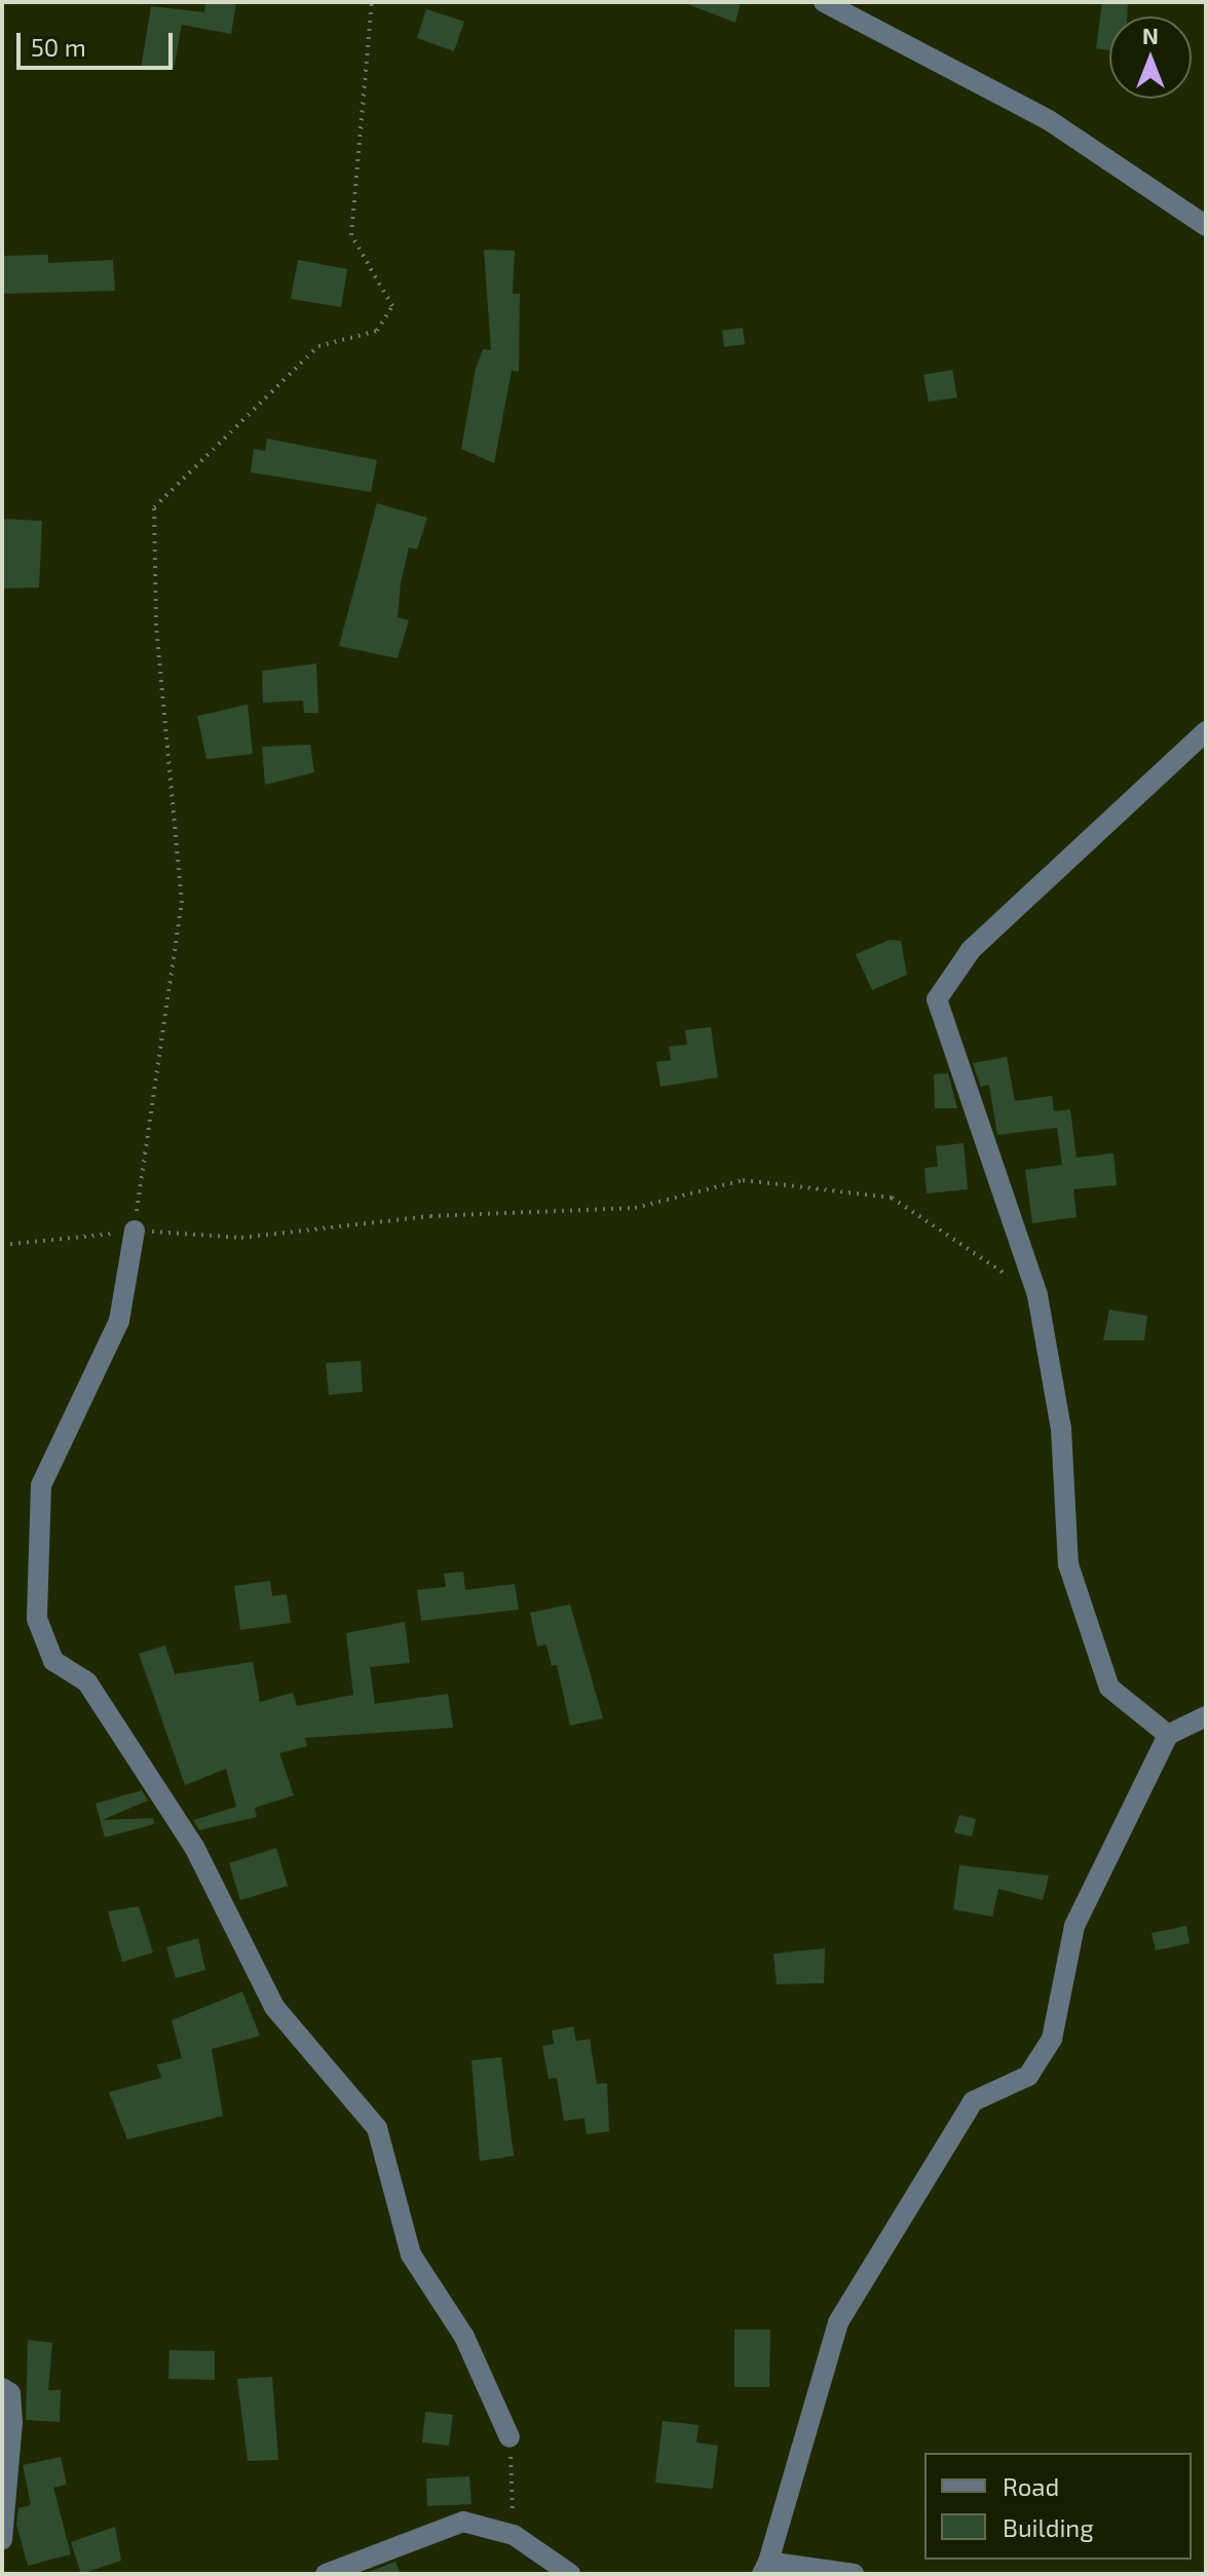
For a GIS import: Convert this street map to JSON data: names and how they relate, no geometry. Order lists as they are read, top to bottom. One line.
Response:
{"legend":["Road","Building"],"scale_bar":"50 m","north":"top"}
